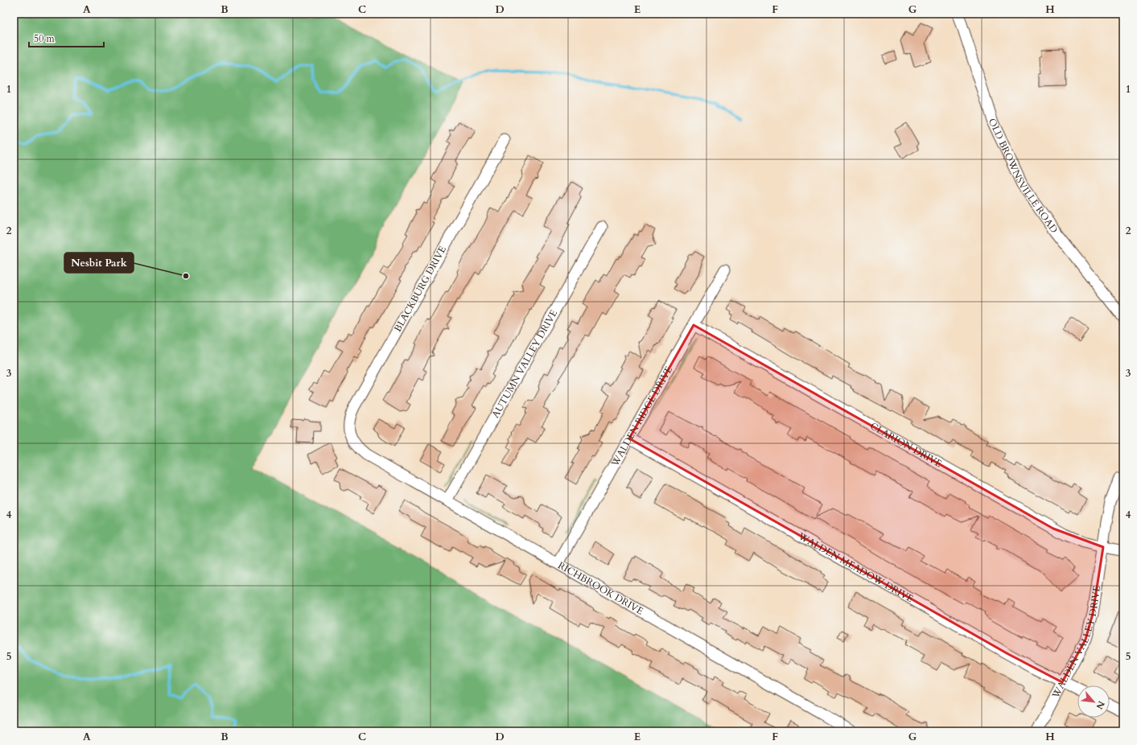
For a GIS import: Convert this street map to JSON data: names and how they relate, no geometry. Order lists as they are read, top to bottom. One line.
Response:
{"streets":{"street":["OLD BROWNSVILLE ROAD","BLACKBURG DRIVE","AUTUMN VALLEY DRIVE","WALDEN RIDGE DRIVE","CLARION DRIVE","WALDEN MEADOW DRIVE","RICHBROOK DRIVE","WALDEN VALLEY DRIVE"]},"crossings":[["BLACKBURG DRIVE","RICHBROOK DRIVE"],["AUTUMN VALLEY DRIVE","RICHBROOK DRIVE"],["WALDEN RIDGE DRIVE","CLARION DRIVE"],["WALDEN RIDGE DRIVE","WALDEN MEADOW DRIVE"],["WALDEN RIDGE DRIVE","RICHBROOK DRIVE"],["CLARION DRIVE","WALDEN VALLEY DRIVE"],["WALDEN MEADOW DRIVE","WALDEN VALLEY DRIVE"]],"places":["Nesbit Park"],"scale_bar":"50 m","north":"bottom right","grid":{"columns":["A","B","C","D","E","F","G","H"],"rows":["1","2","3","4","5"]}}
